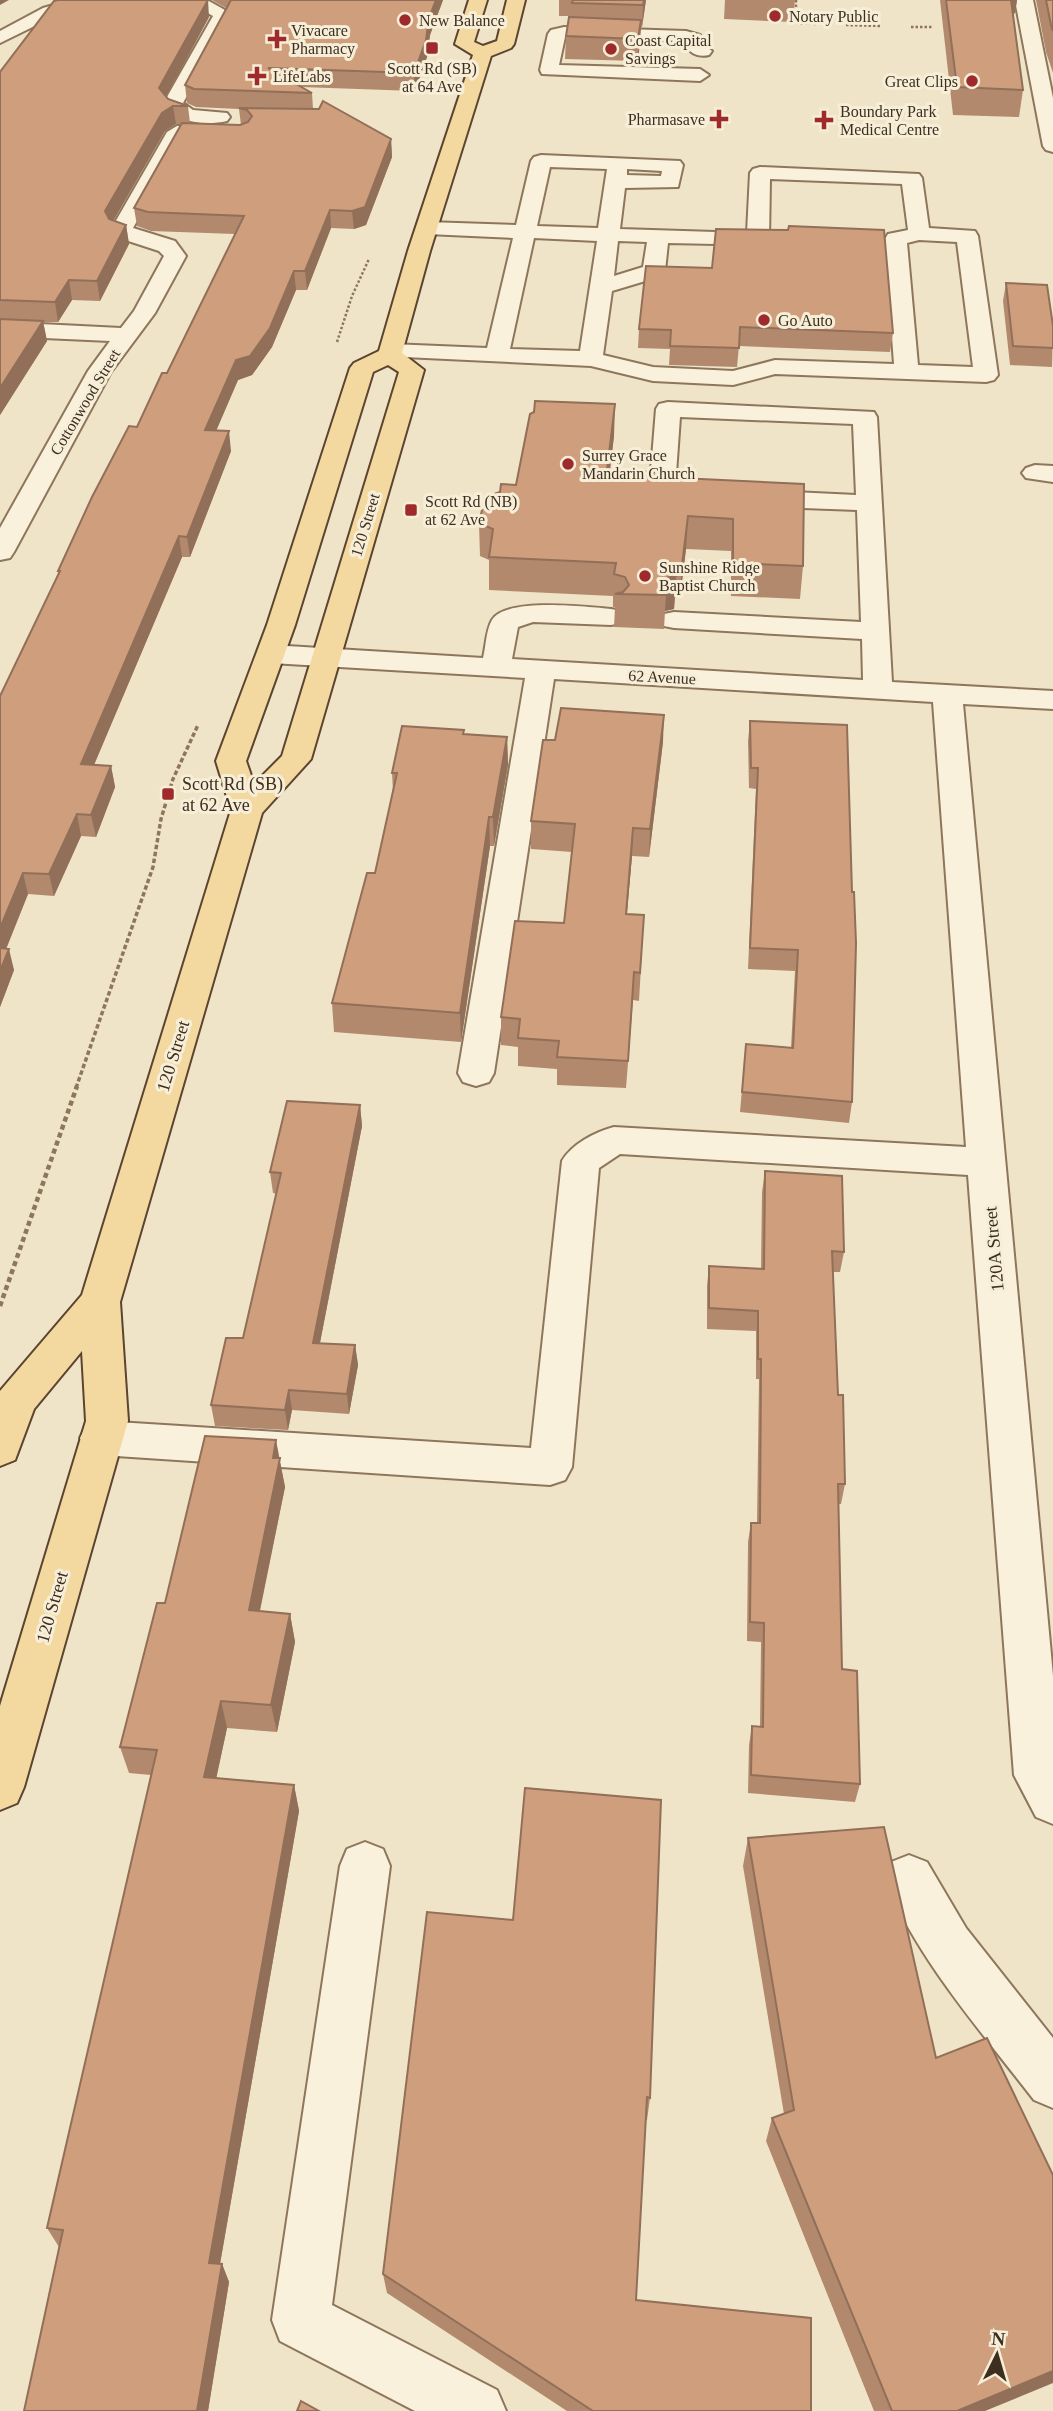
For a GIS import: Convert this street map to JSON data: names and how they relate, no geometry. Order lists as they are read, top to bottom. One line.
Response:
{"streets":{"main road":["120 Street"],"street":["Cottonwood Street","62 Avenue","120A Street"]},"crossings":[["120 Street","62 Avenue"],["62 Avenue","120A Street"]],"places":{"other":["Notary Public","New Balance","Coast Capital Savings","Great Clips","Go Auto","Surrey Grace Mandarin Church","Sunshine Ridge Baptist Church"],"health":["Vivacare Pharmacy","LifeLabs","Pharmasave","Boundary Park Medical Centre"],"transit":["Scott Rd (SB) at 64 Ave","Scott Rd (NB) at 62 Ave","Scott Rd (SB) at 62 Ave"]},"north":"top"}
